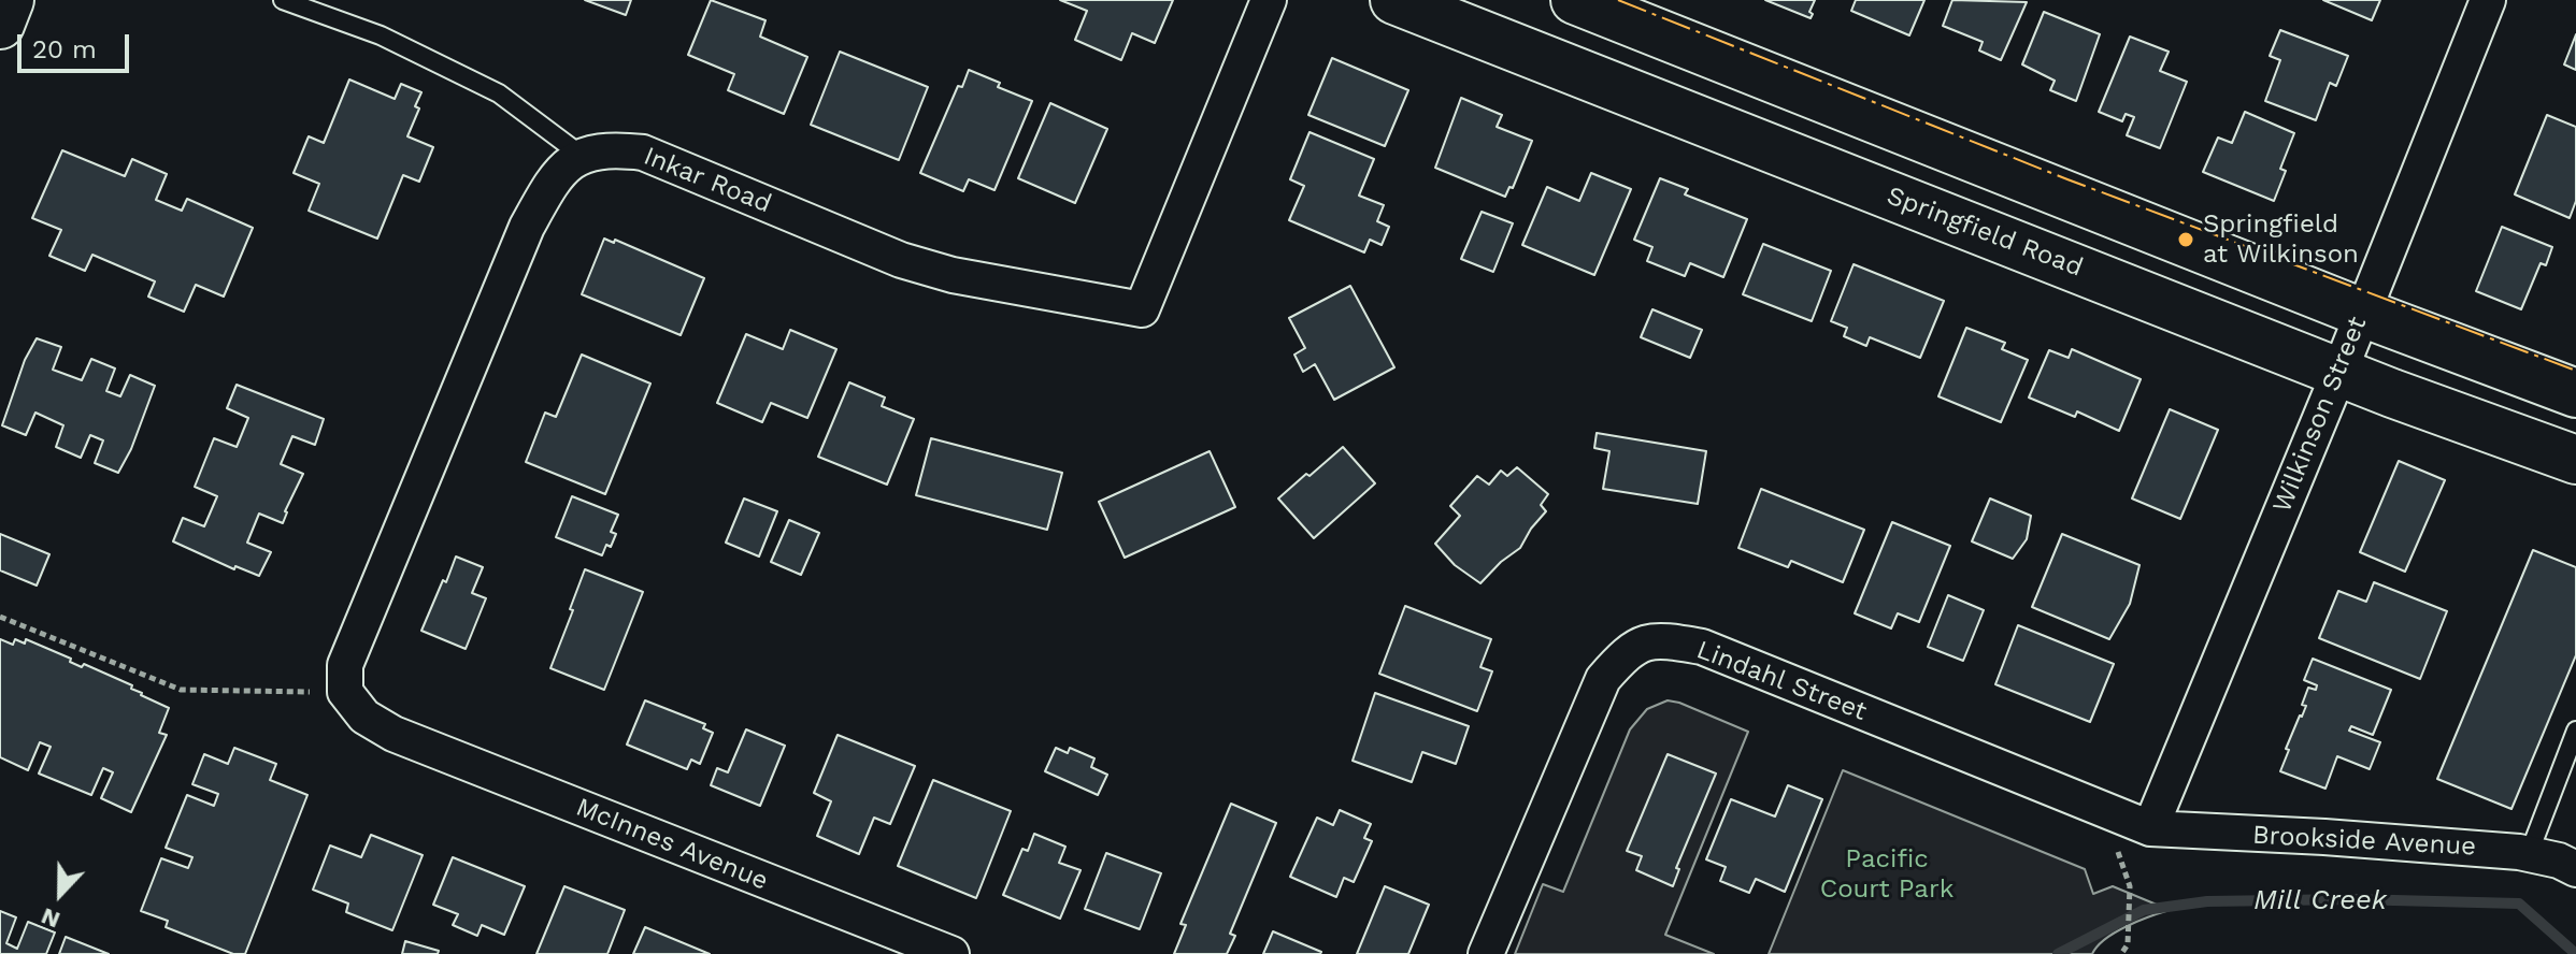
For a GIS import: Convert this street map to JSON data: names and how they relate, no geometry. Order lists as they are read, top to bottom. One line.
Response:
{"streets":{"main road":["Springfield Road"],"street":["Inkar Road","Wilkinson Street","Lindahl Street","Brookside Avenue","McInnes Avenue"]},"crossings":[["Springfield Road","Wilkinson Street"],["Wilkinson Street","Lindahl Street"],["Wilkinson Street","Brookside Avenue"],["Lindahl Street","Brookside Avenue"]],"water":["Mill Creek"],"parks":["Pacific Court Park"],"places":["Springfield at Wilkinson"],"scale_bar":"20 m","north":"bottom"}
